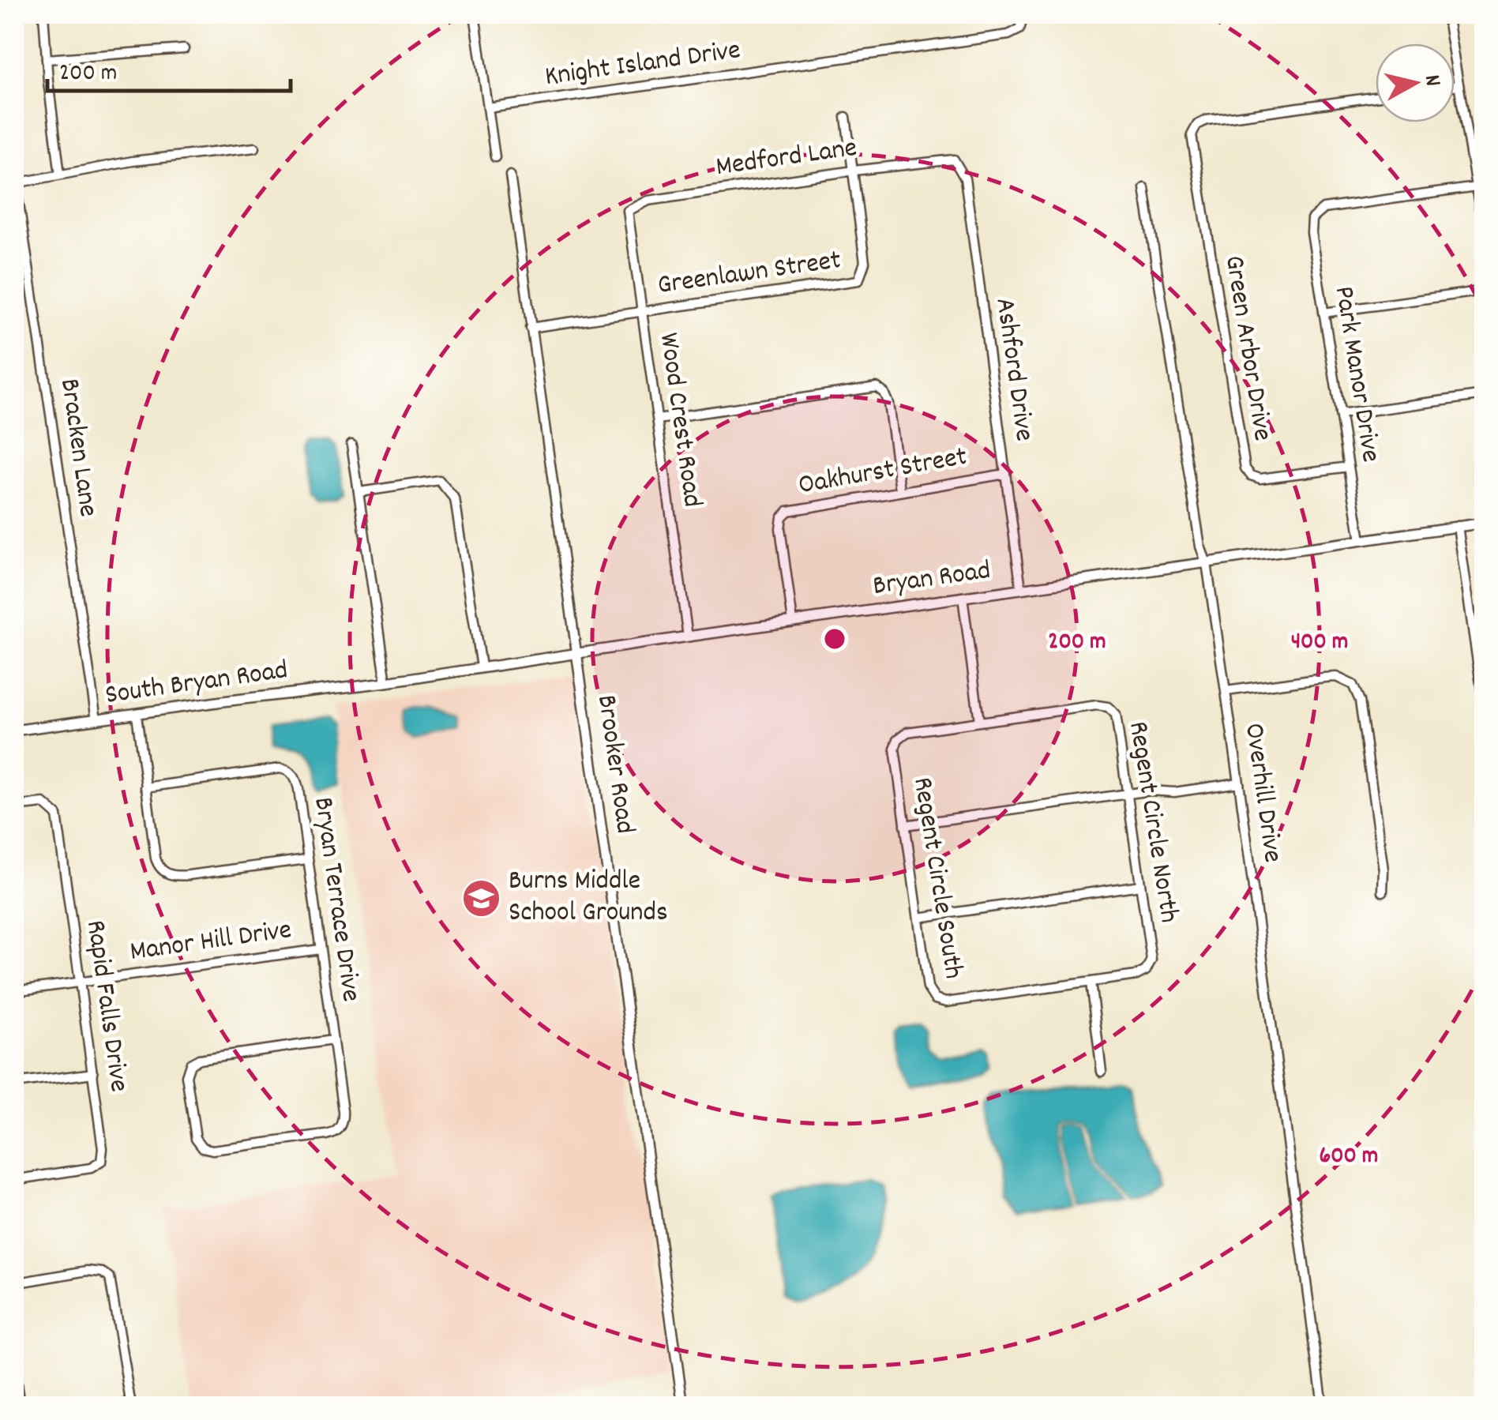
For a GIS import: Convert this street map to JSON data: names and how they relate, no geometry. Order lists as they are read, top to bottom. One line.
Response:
{"streets":{"street":["Knight Island Drive","Medford Lane","Greenlawn Street","Green Arbor Drive","Ashford Drive","Park Manor Drive","Wood Crest Road","Bracken Lane","Oakhurst Street","Bryan Road","South Bryan Road","Brooker Road","Overhill Drive","Regent Circle North","Regent Circle South","Bryan Terrace Drive","Manor Hill Drive","Rapid Falls Drive"]},"crossings":[["Medford Lane","Greenlawn Street"],["Medford Lane","Ashford Drive"],["Medford Lane","Wood Crest Road"],["Greenlawn Street","Wood Crest Road"],["Greenlawn Street","Brooker Road"],["Green Arbor Drive","Park Manor Drive"],["Ashford Drive","Oakhurst Street"],["Ashford Drive","Bryan Road"],["Park Manor Drive","Bryan Road"],["Wood Crest Road","Bryan Road"],["Bracken Lane","South Bryan Road"],["Oakhurst Street","Bryan Road"],["Bryan Road","South Bryan Road"],["Bryan Road","Brooker Road"],["Bryan Road","Overhill Drive"],["Regent Circle North","Regent Circle South"],["Bryan Terrace Drive","Manor Hill Drive"],["Manor Hill Drive","Rapid Falls Drive"]],"places":{"school or university":["Burns Middle School Grounds"]},"scale_bar":"200 m","north":"right","rings":["200 m","400 m","600 m"]}
